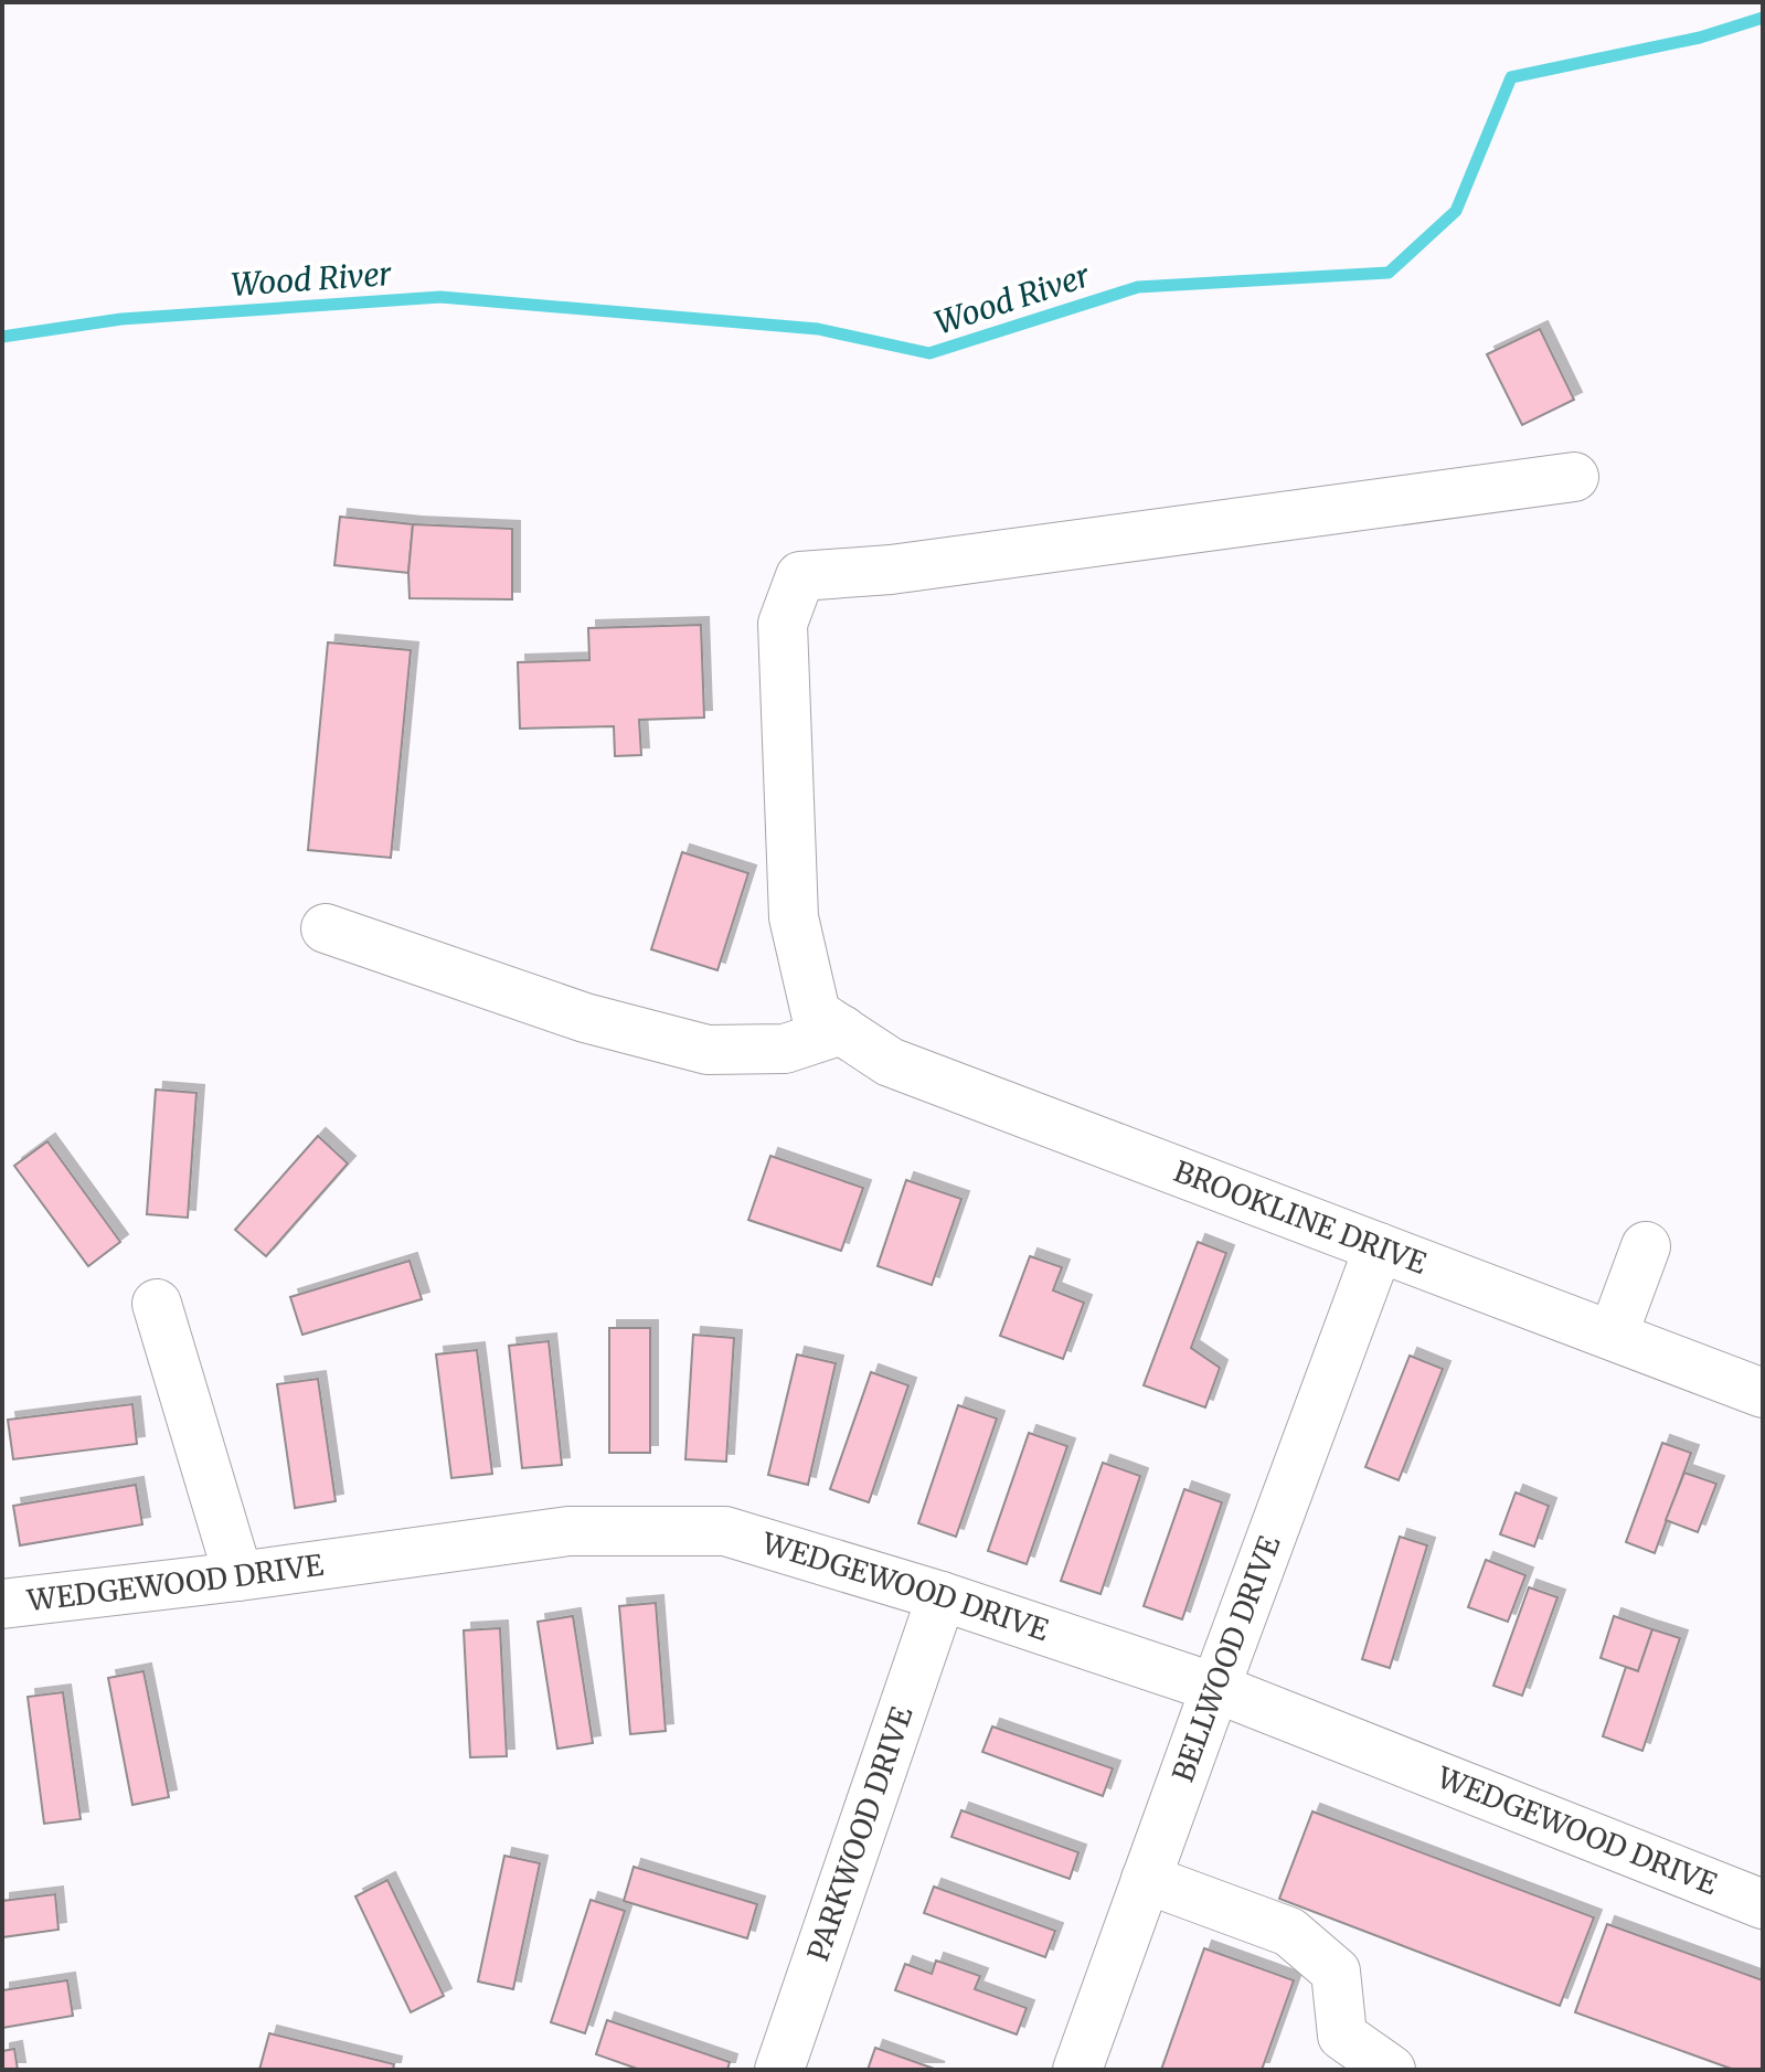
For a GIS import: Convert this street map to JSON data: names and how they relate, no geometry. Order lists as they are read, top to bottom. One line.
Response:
{"streets":{"street":["BROOKLINE DRIVE","WEDGEWOOD DRIVE","BELLWOOD DRIVE","PARKWOOD DRIVE"]},"crossings":[["BROOKLINE DRIVE","BELLWOOD DRIVE"],["WEDGEWOOD DRIVE","BELLWOOD DRIVE"],["WEDGEWOOD DRIVE","PARKWOOD DRIVE"]],"water":["Wood River"]}
